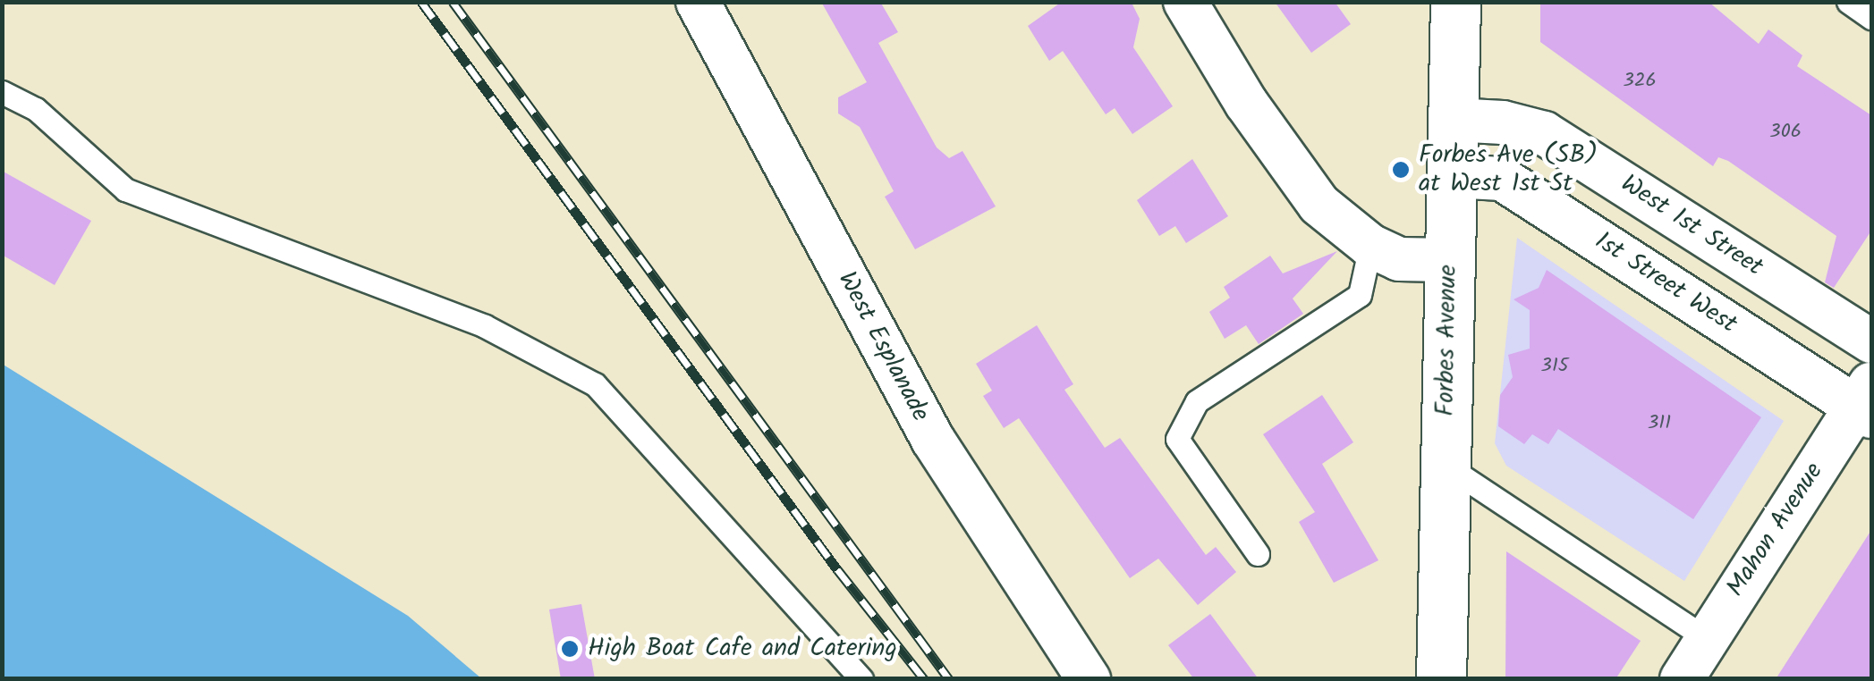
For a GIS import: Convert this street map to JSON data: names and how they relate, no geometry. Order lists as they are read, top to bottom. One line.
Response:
{"streets":{"main road":["Forbes Avenue"],"street":["West 1st Street","1st Street West","West Esplanade","Mahon Avenue"]},"crossings":[["West 1st Street","Forbes Avenue"],["1st Street West","Forbes Avenue"],["1st Street West","Mahon Avenue"]],"places":["Forbes Ave (SB) at West 1st St","High Boat Cafe and Catering"],"house_numbers":["326","306","315","311"]}
